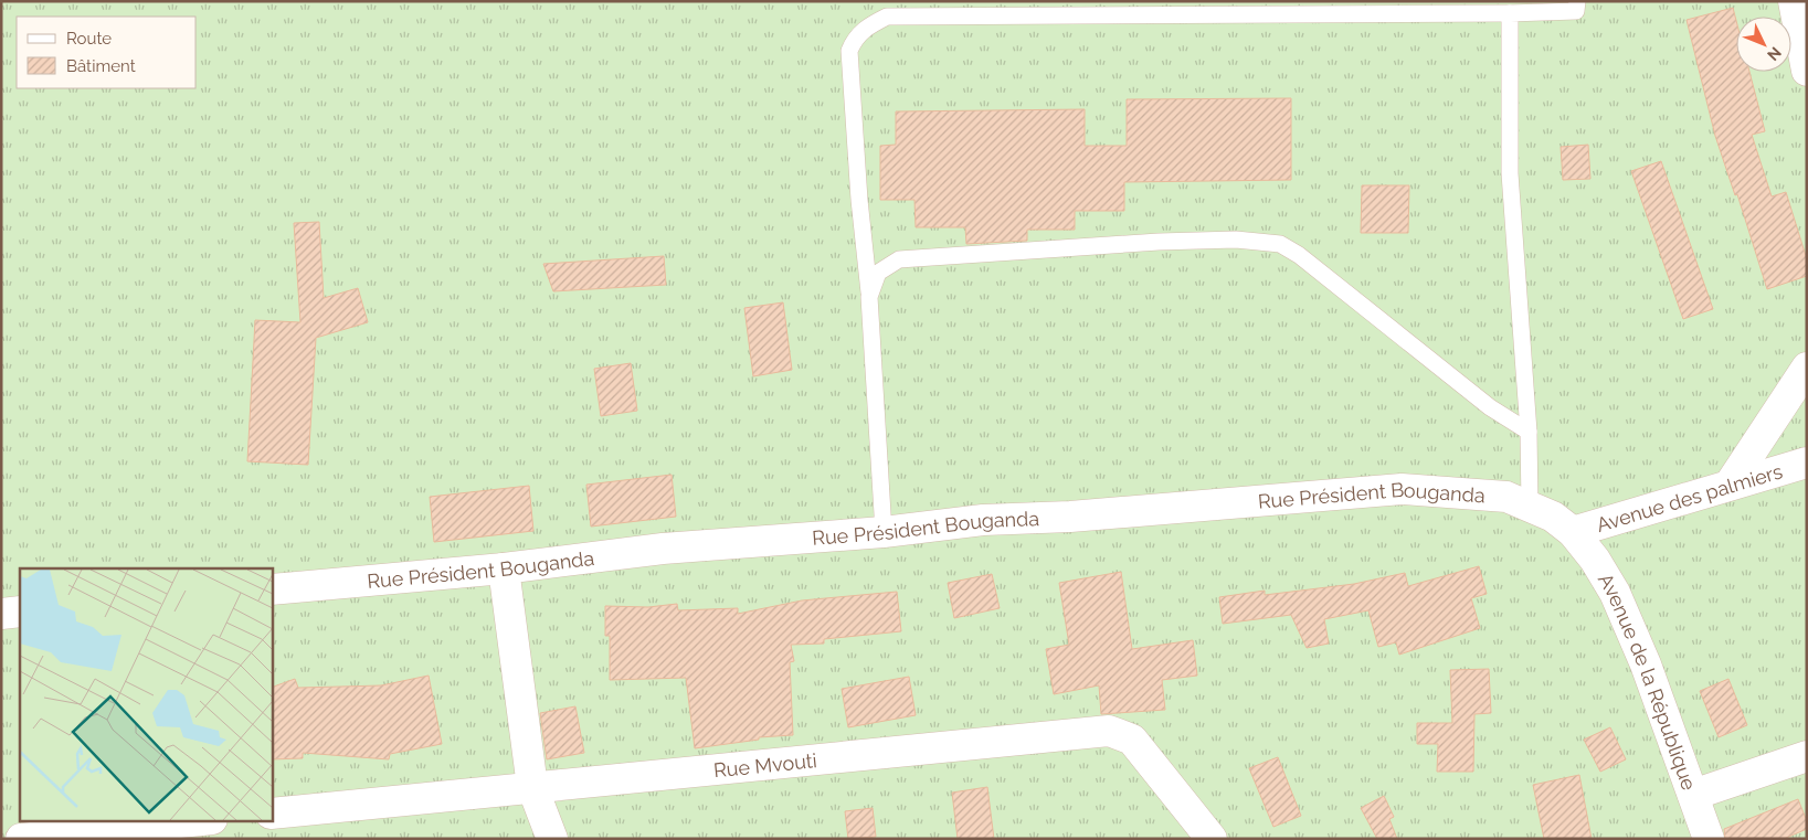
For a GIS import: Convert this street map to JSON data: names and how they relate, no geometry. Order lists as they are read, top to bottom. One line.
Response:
{"streets":{"street":["Avenue des palmiers","Rue Président Bouganda","Avenue de la République","Rue Mvouti"]},"crossings":[["Avenue des palmiers","Rue Président Bouganda"],["Avenue des palmiers","Avenue de la République"],["Rue Président Bouganda","Avenue de la République"]],"legend":["Route","Bâtiment"],"north":"bottom right"}
